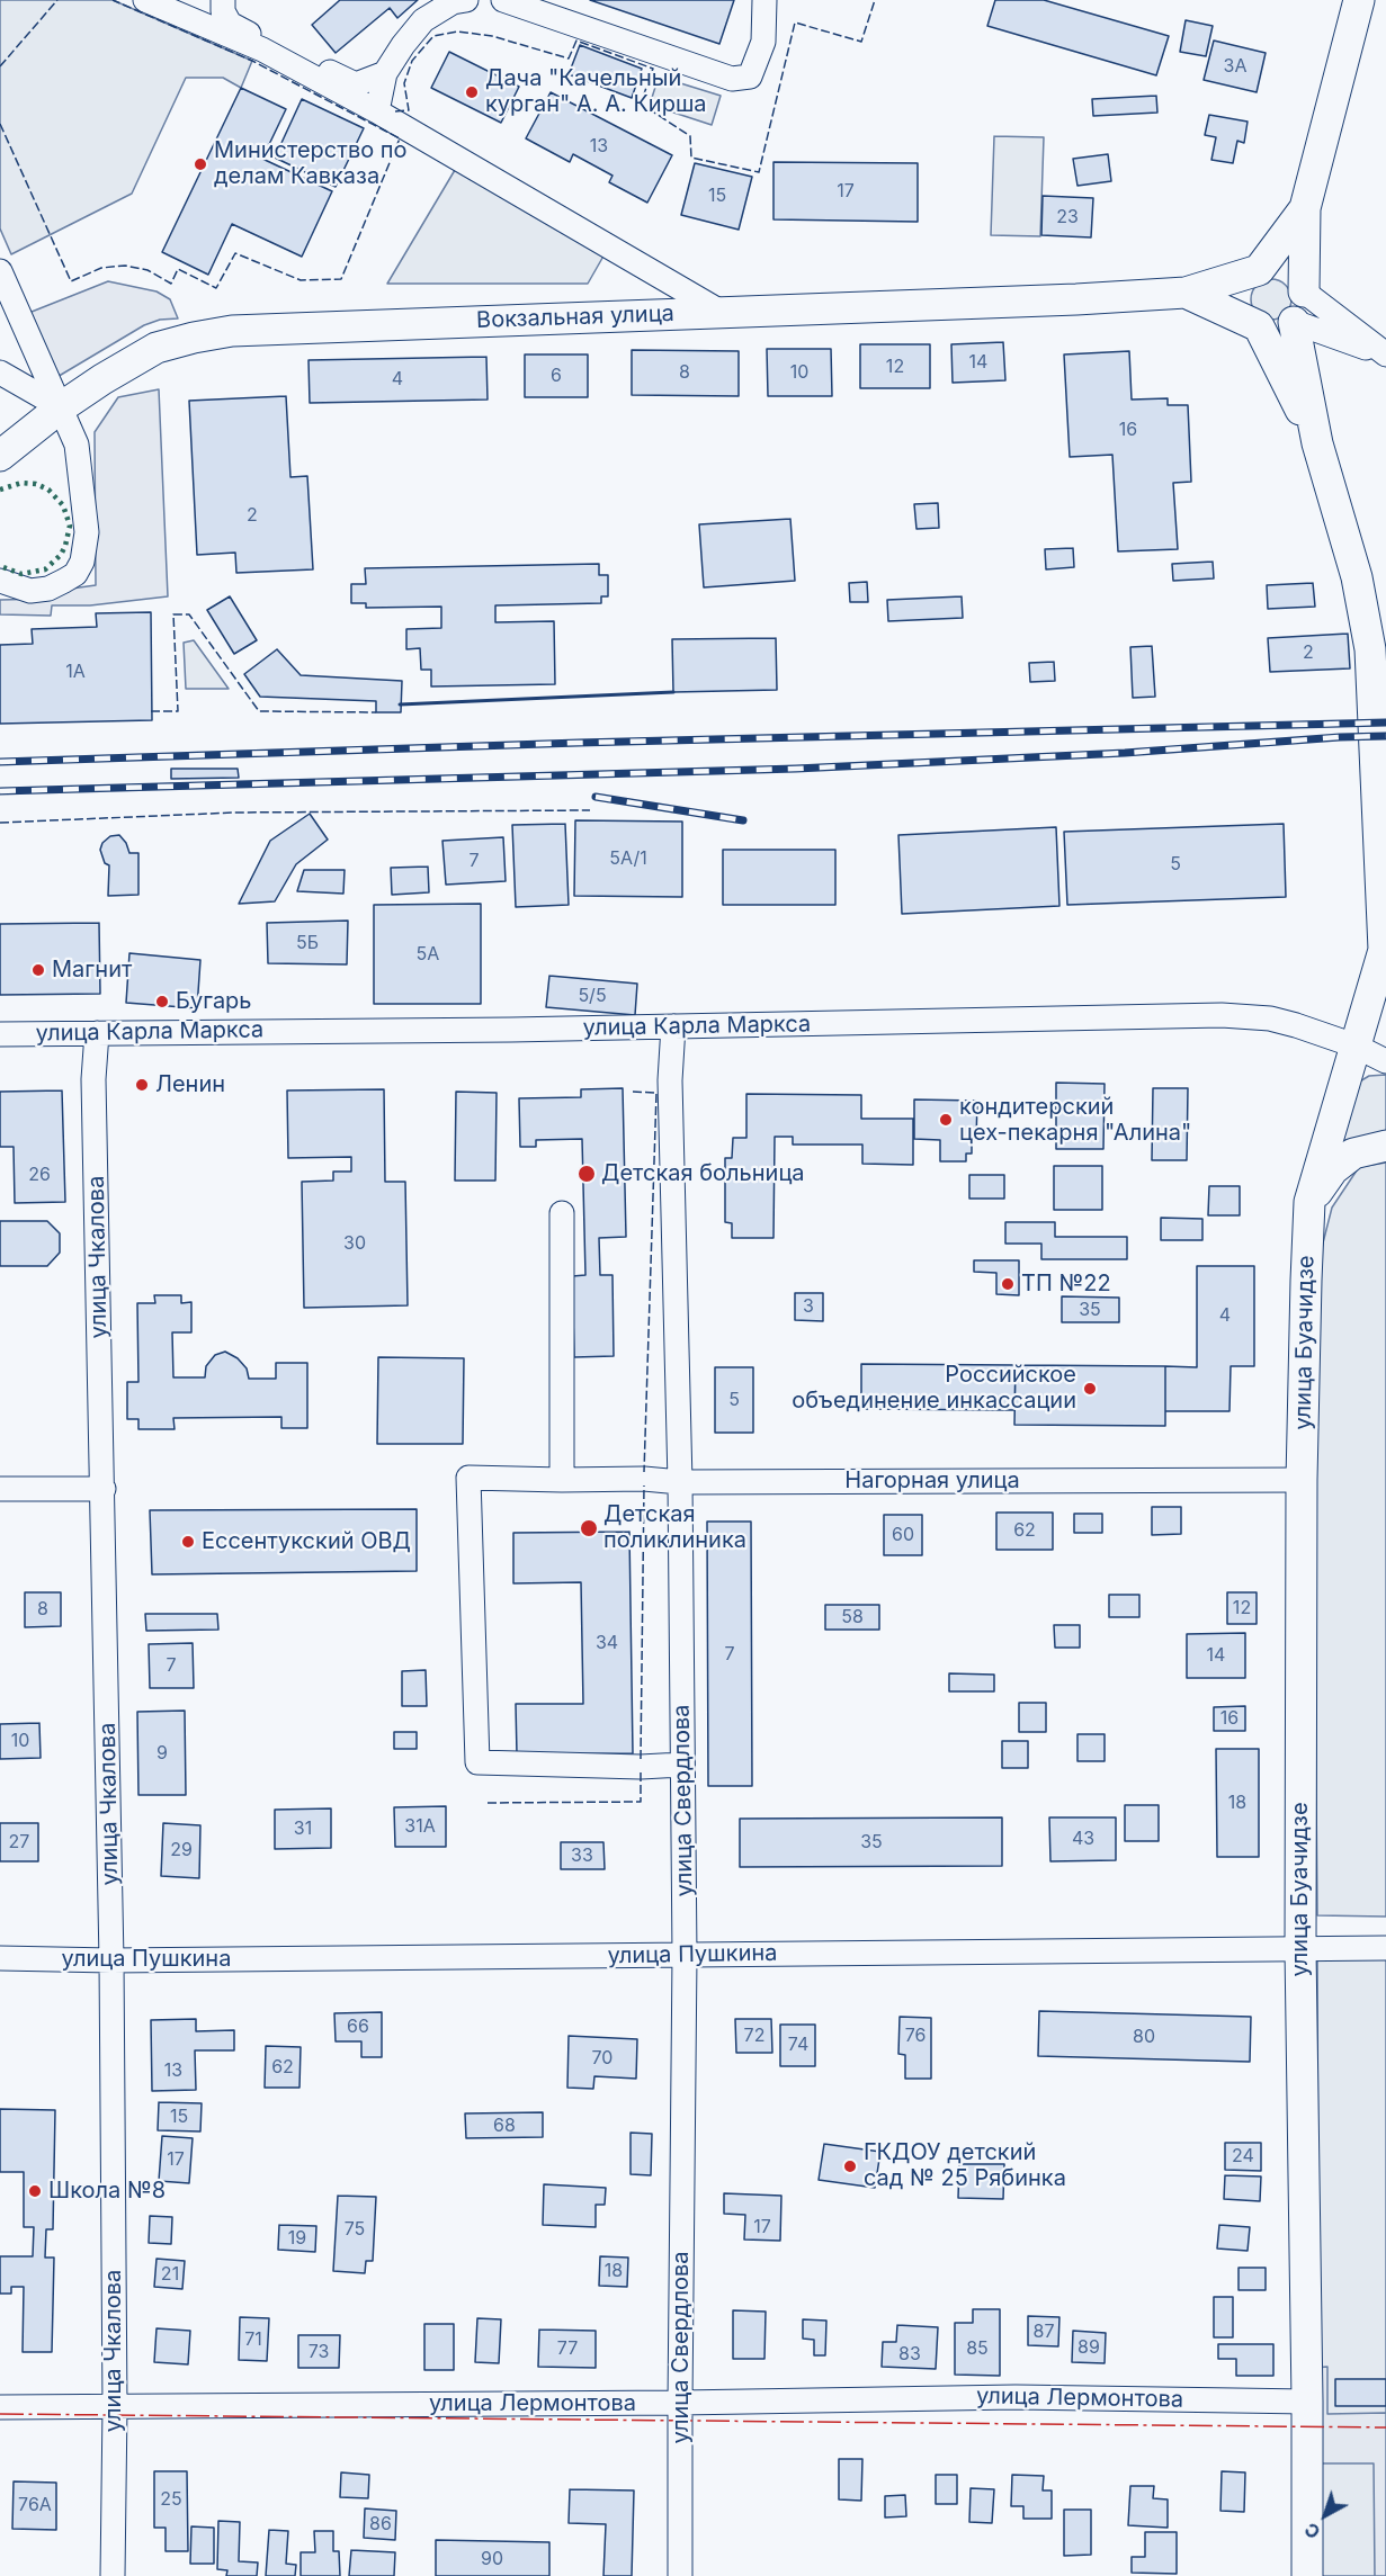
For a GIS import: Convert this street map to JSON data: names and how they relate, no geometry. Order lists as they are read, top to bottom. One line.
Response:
{"streets":{"main road":["Вокзальная улица","улица Буачидзе"],"street":["улица Карла Маркса","улица Чкалова","Нагорная улица","улица Свердлова","улица Пушкина","улица Лермонтова"]},"crossings":[["улица Карла Маркса","улица Чкалова"],["улица Карла Маркса","улица Буачидзе"],["улица Карла Маркса","улица Свердлова"],["улица Чкалова","улица Пушкина"],["улица Чкалова","улица Лермонтова"],["улица Буачидзе","Нагорная улица"],["улица Буачидзе","улица Пушкина"],["улица Буачидзе","улица Лермонтова"],["Нагорная улица","улица Свердлова"],["улица Свердлова","улица Пушкина"],["улица Свердлова","улица Лермонтова"]],"places":["Дача \"Качельный курган\" А. А. Кирша","Министерство по делам Кавказа","Магнит","Бугарь","Ленин","кондитерский цех-пекарня \"Алина\"","Детская больница","ТП №22","Российское объединение инкассации","Детская поликлиника","Ессентукский ОВД","ГКДОУ детский сад № 25 Рябинка","Школа №8"],"house_numbers":["3А","13","17","15","23","14","12","8","10","6","4","16","2","2","1А","5А/1","7","5","5Б","5А","5/5","26","30","3","35","4","5","62","60","12","8","58","34","7","14","7","16","10","9","18","31А","31","43","27","35","29","33","66","72","76","80","74","70","62","13","15","68","24","17","17","75","19","18","21","87","71","89","77","85","73","83","25","76А","86","90"],"north":"bottom left"}
